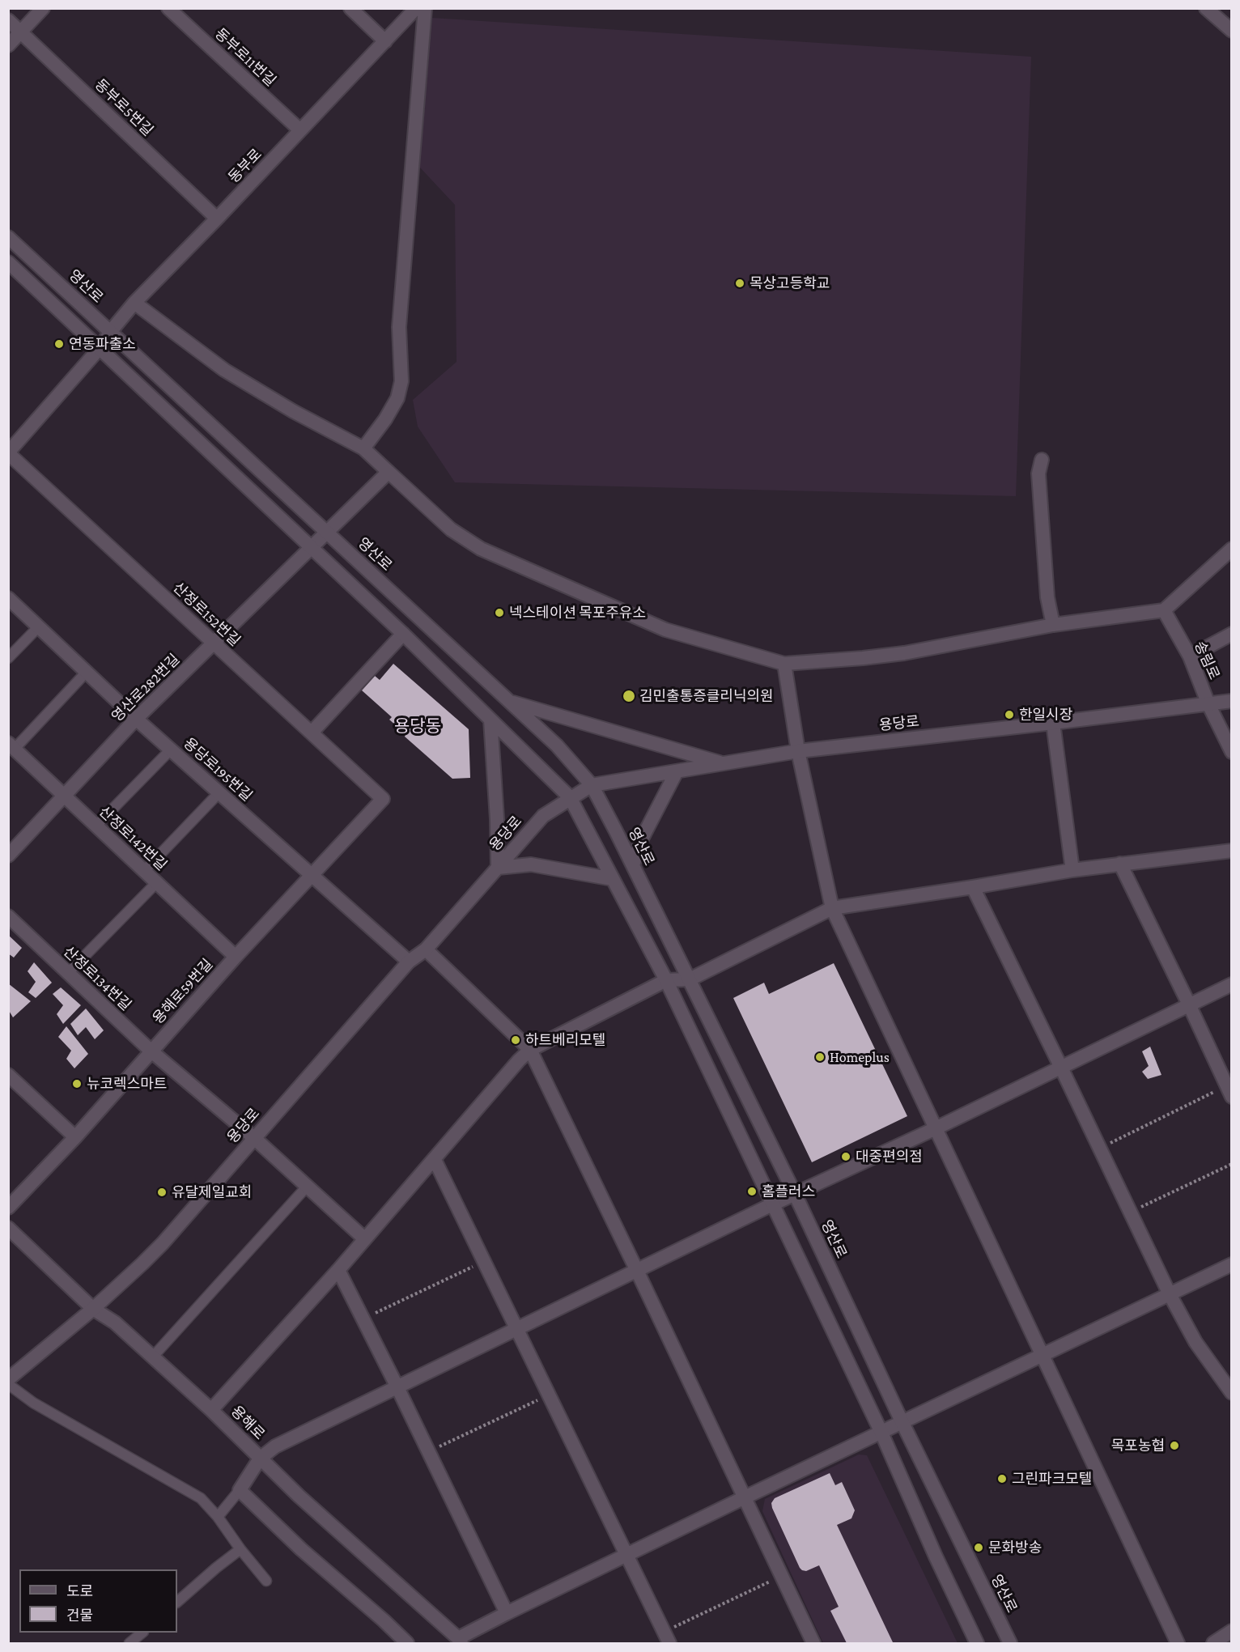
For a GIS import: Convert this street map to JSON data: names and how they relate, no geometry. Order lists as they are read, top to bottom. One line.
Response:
{"streets":{"street":["동부로11번길","동부로5번길","동부로","영산로","산정로152번길","송림로","영산로282번길","용당로","용당로195번길","산정로142번길","산정로134번길","용해로59번길","용해로"]},"crossings":[["동부로11번길","동부로"],["동부로5번길","동부로"],["동부로","영산로"],["동부로","산정로152번길"],["영산로","영산로282번길"],["영산로","용당로"],["산정로152번길","영산로282번길"],["산정로152번길","용해로59번길"],["송림로","용당로"],["영산로282번길","용당로195번길"],["영산로282번길","산정로142번길"],["용당로","용당로195번길"],["용당로","산정로134번길"],["용당로","용해로"],["용당로195번길","용해로59번길"],["산정로142번길","용해로59번길"],["산정로134번길","용해로59번길"]],"districts":["용당동"],"places":["목상고등학교","연동파출소","넥스테이션 목포주유소","김민출통증클리닉의원","한일시장","하트베리모텔","Homeplus","뉴코렉스마트","대중편의점","홈플러스","유달제일교회","목포농협","그린파크모텔","문화방송"],"legend":["도로","건물"]}
